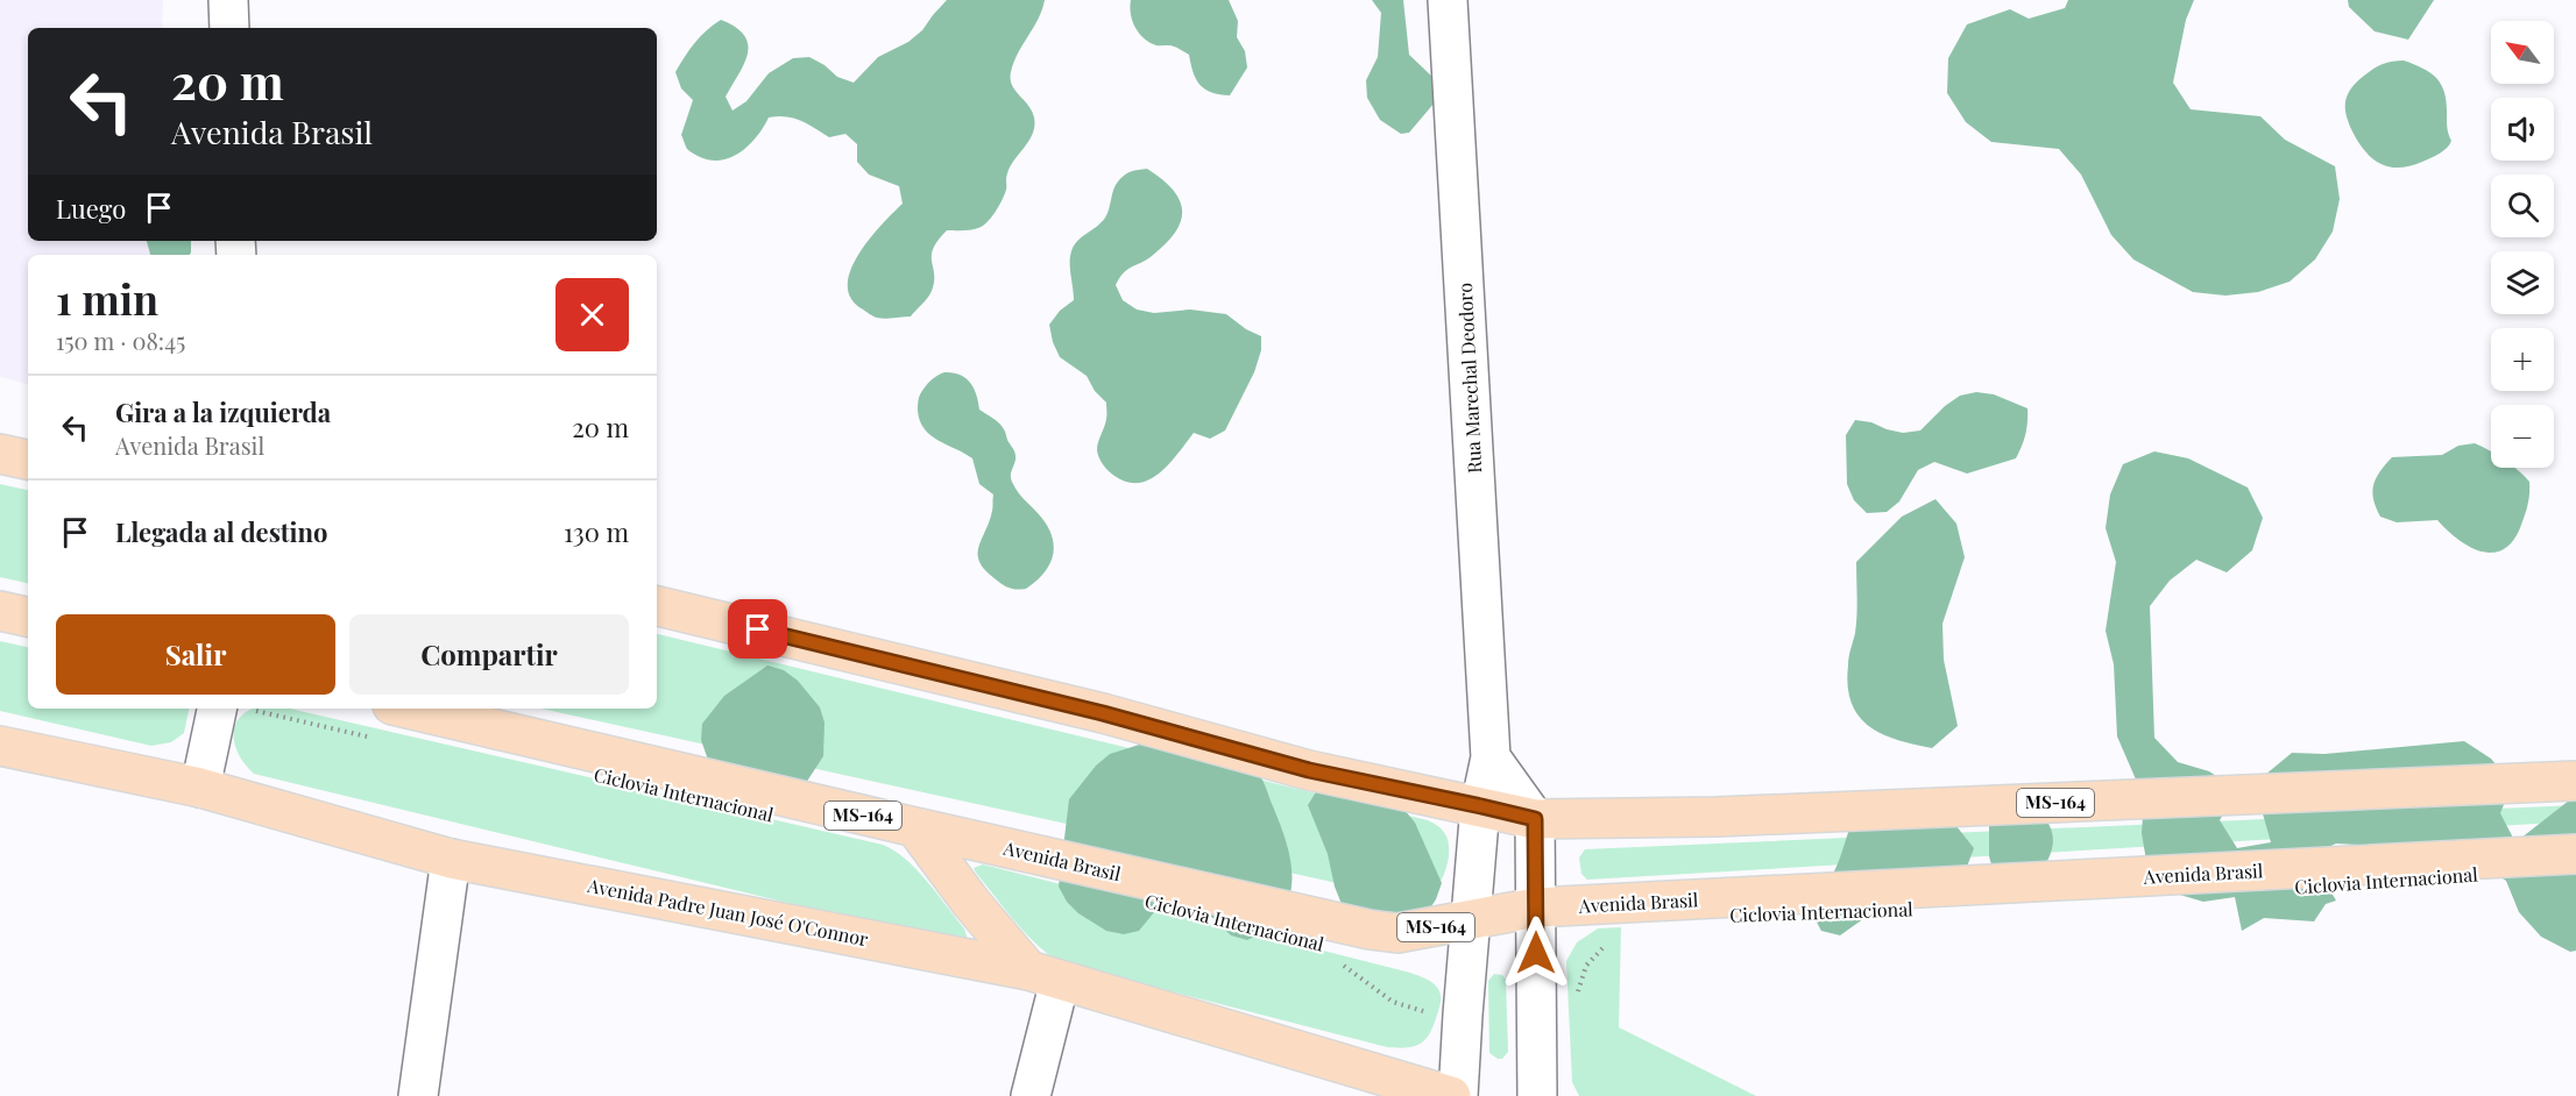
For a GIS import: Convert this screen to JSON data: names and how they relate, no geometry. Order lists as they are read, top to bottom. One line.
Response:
{"streets":{"main road":["MS-164","Avenida Brasil","Avenida Padre Juan José O'Connor"],"street":["Rua Marechal Deodoro"],"path":["Ciclovia Internacional"]},"crossings":[["Rua Marechal Deodoro","Ciclovia Internacional"],["Rua Marechal Deodoro","MS-164"],["Rua Marechal Deodoro","Avenida Brasil"]],"north":"top left","page":{"map_buttons":["+","−"],"turn":["20 m","Avenida Brasil"],"then":"Luego","heading":["1 min","150 m · 08:45"],"list":[{"name":"Gira a la izquierda","note":"Avenida Brasil","value":"20 m"},{"name":"Llegada al destino","value":"130 m"}],"buttons":["Salir","Compartir"]}}
